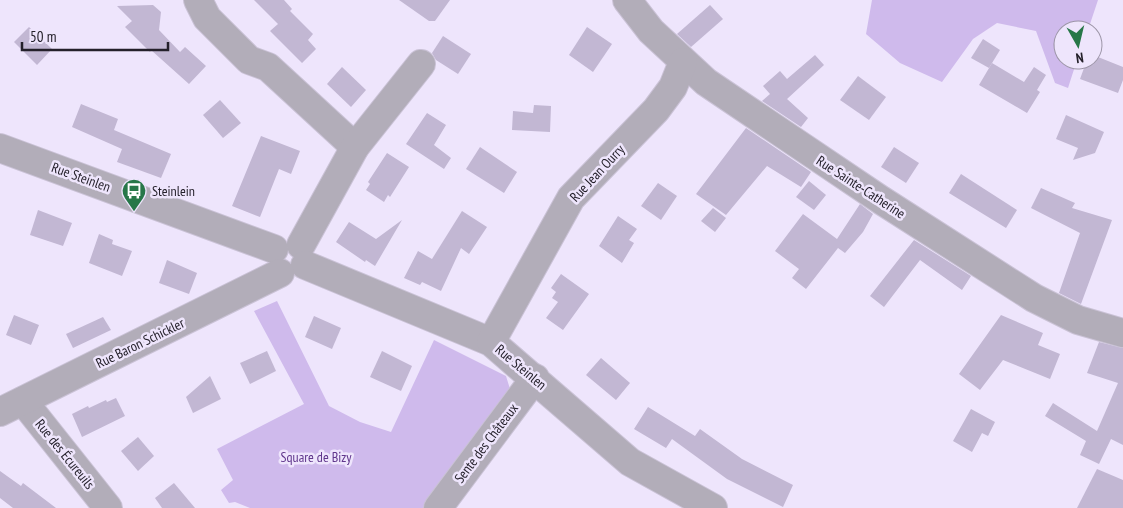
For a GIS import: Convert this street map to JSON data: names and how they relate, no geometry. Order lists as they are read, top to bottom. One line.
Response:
{"streets":{"street":["Rue Jean Ourry","Rue Steinlen","Rue Sainte-Catherine","Rue Baron Schickler","Sente des Châteaux","Rue des Écureuils"]},"crossings":[["Rue Jean Ourry","Rue Steinlen"],["Rue Jean Ourry","Rue Sainte-Catherine"],["Rue Steinlen","Rue Baron Schickler"],["Rue Steinlen","Sente des Châteaux"],["Rue Baron Schickler","Rue des Écureuils"]],"parks":["Square de Bizy"],"places":{"bus stop":["Steinlein"]},"scale_bar":"50 m","north":"bottom"}
